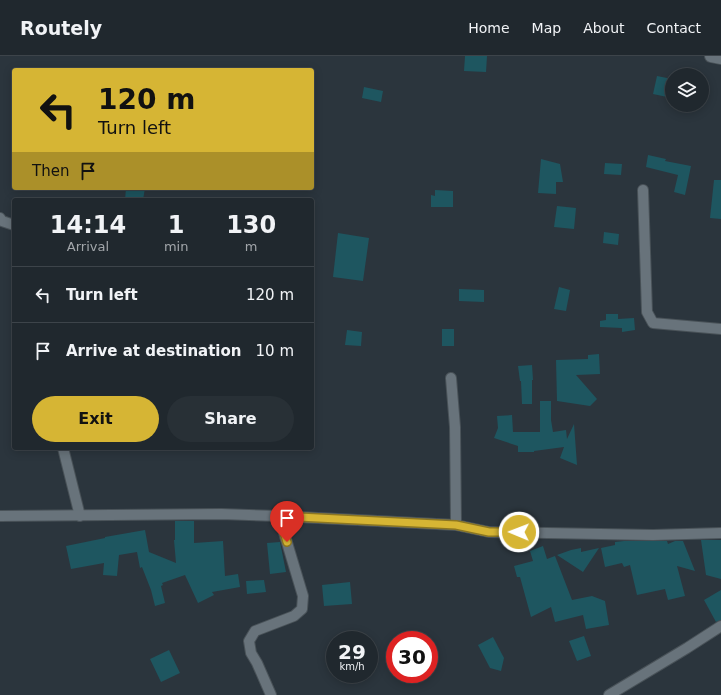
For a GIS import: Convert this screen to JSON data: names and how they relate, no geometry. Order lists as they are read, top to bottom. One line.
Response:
{"page":{"header":"Routely","nav":["Home","Map","About","Contact"],"turn":["120 m","Turn left"],"then":"Then","eta":["14:14","Arrival","1","min","130","m"],"list":[{"name":"Turn left","value":"120 m"},{"name":"Arrive at destination","value":"10 m"}],"buttons":["Exit","Share"],"speed":"29 km/h","limit":"30"}}
